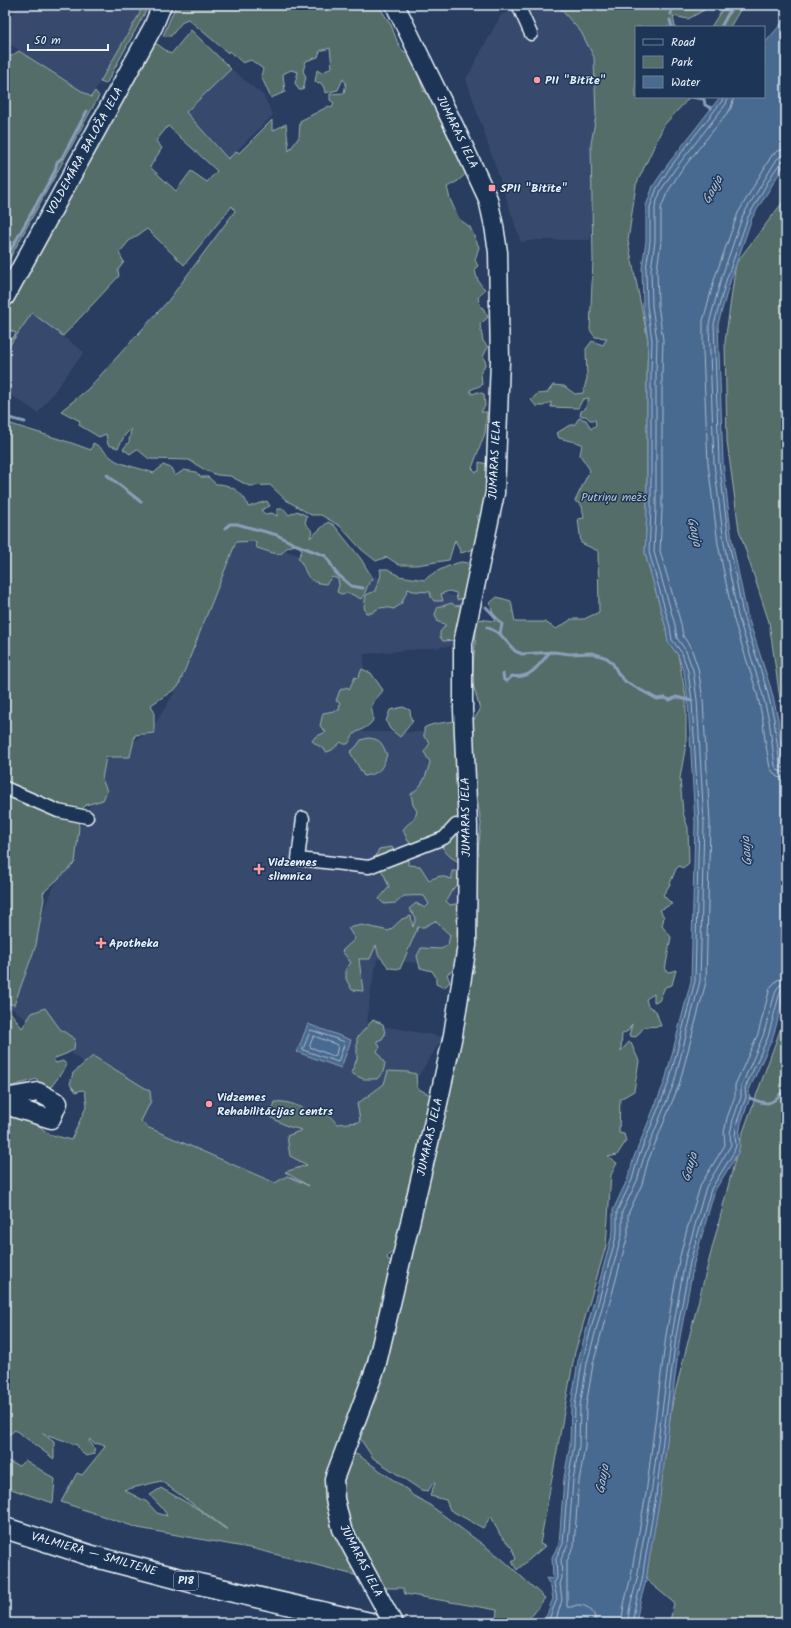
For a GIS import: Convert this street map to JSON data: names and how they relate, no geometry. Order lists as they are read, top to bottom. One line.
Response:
{"streets":{"main road":["VALMIERA — SMILTENE","P18"],"street":["JUMARAS IELA","VOLDEMĀRA BALOŽA IELA"]},"water":["Gauja"],"parks":["Putriņu mežs"],"places":{"other":["PII \"Bitīte\"","Vidzemes Rehabilitācijas centrs"],"transit":["SPII \"Bitīte\""],"health":["Vidzemes slimnīca","Apotheka"]},"legend":["Road","Park","Water"],"scale_bar":"50 m"}
